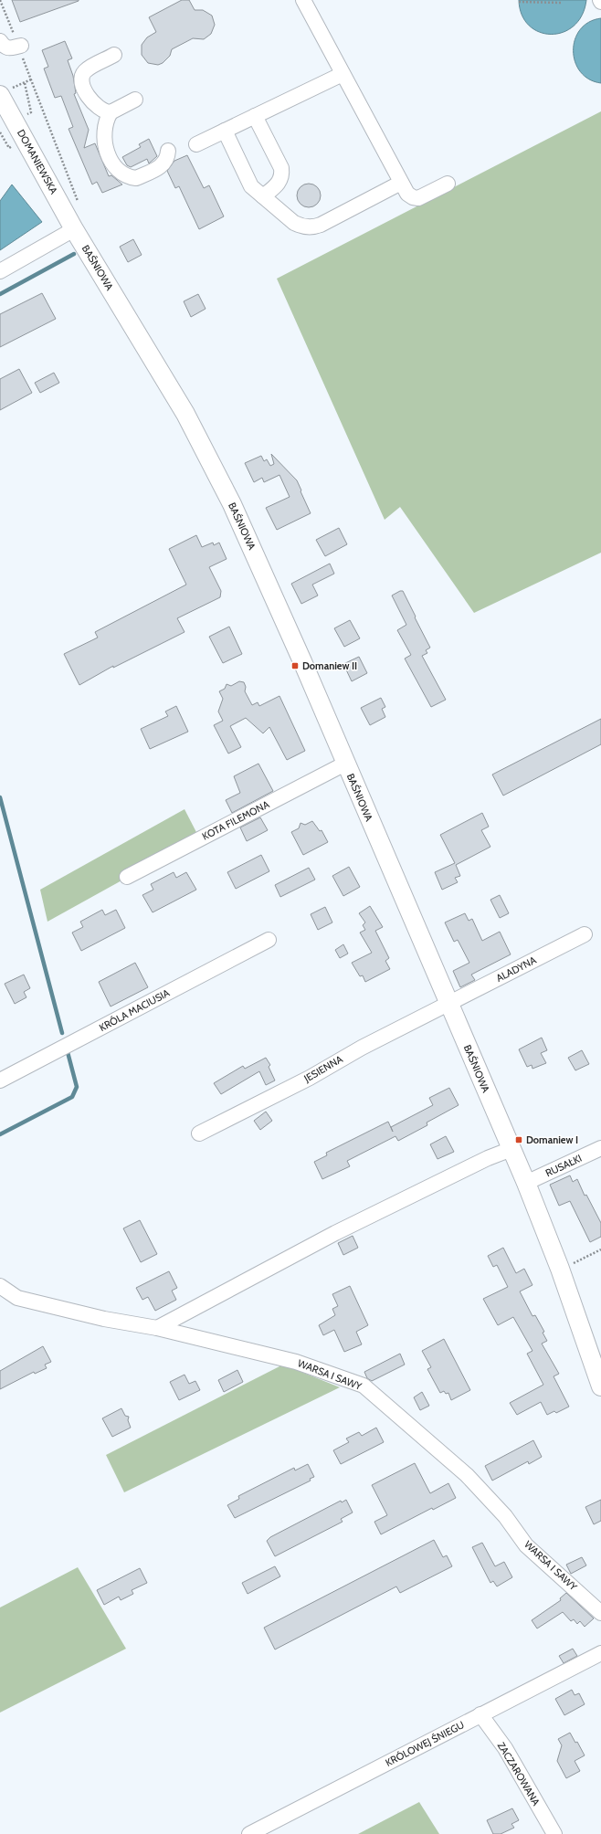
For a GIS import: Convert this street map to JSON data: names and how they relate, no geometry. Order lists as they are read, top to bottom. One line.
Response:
{"streets":{"main road":["DOMANIEWSKA","BAŚNIOWA"],"street":["KOTA FILEMONA","ALADYNA","KRÓLA MACIUSIA","JESIENNA","RUSAŁKI","WARSA I SAWY","KRÓLOWEJ ŚNIEGU","ZACZAROWANA"]},"crossings":[["DOMANIEWSKA","BAŚNIOWA"],["BAŚNIOWA","KOTA FILEMONA"],["BAŚNIOWA","ALADYNA"],["BAŚNIOWA","JESIENNA"],["BAŚNIOWA","RUSAŁKI"],["ALADYNA","JESIENNA"],["KRÓLOWEJ ŚNIEGU","ZACZAROWANA"]],"places":{"transit":["Domaniew II","Domaniew I"]}}
